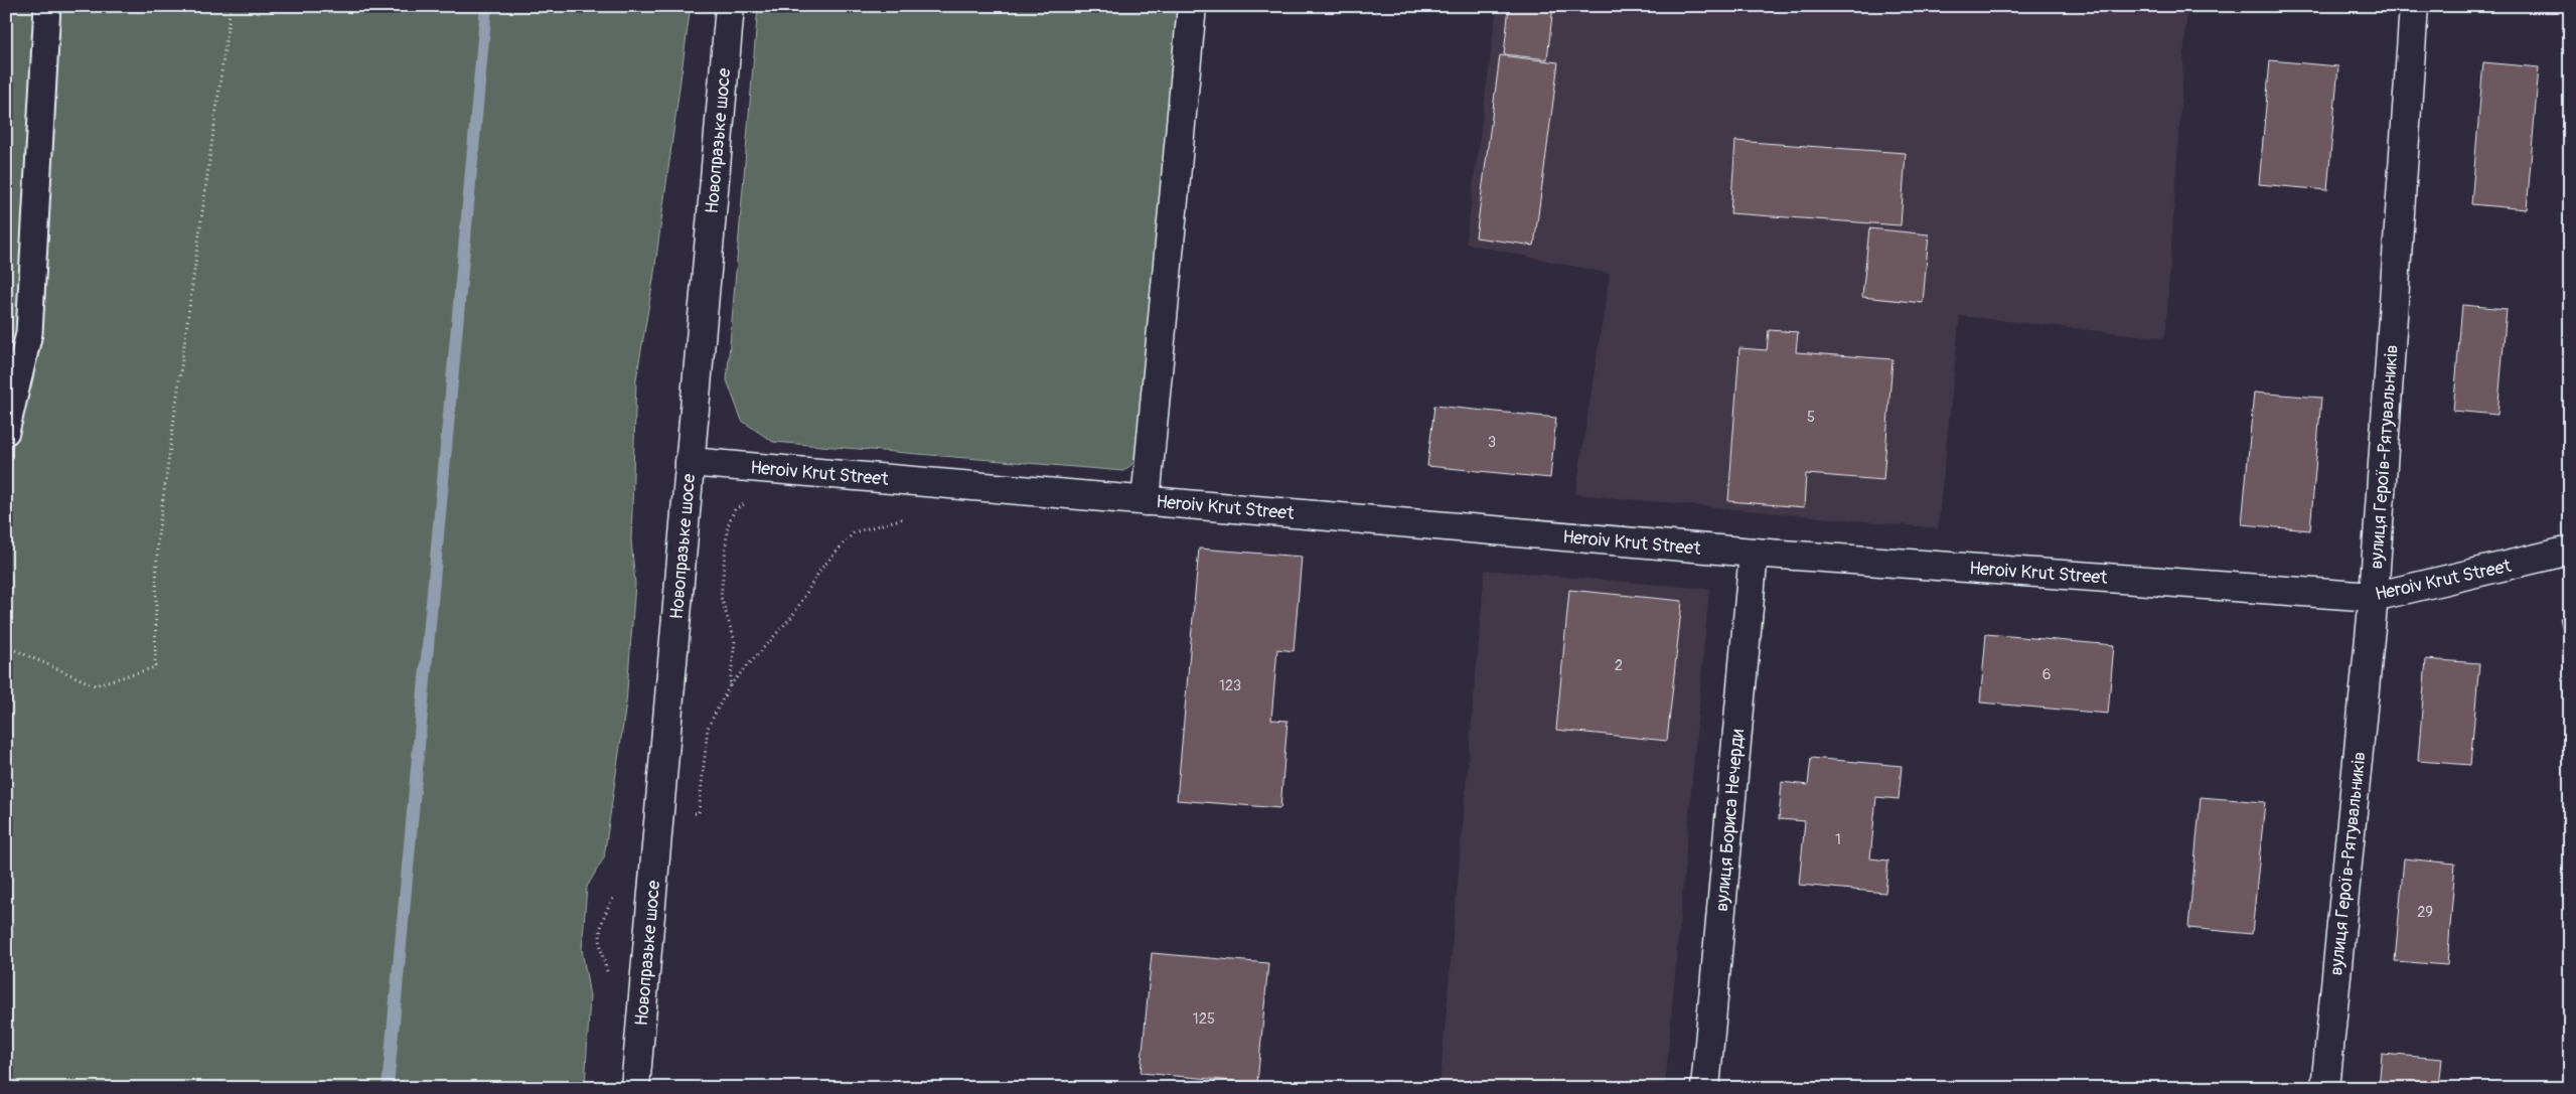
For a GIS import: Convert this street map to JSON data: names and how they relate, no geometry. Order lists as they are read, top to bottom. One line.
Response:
{"streets":{"street":["Новопразьке шосе","вулиця Героїв-Рятувальників","Heroiv Krut Street","вулиця Бориса Нечерди"]},"crossings":[["Новопразьке шосе","Heroiv Krut Street"],["вулиця Героїв-Рятувальників","Heroiv Krut Street"],["Heroiv Krut Street","вулиця Бориса Нечерди"]],"house_numbers":["5","3","2","6","123","1","29","125"]}
